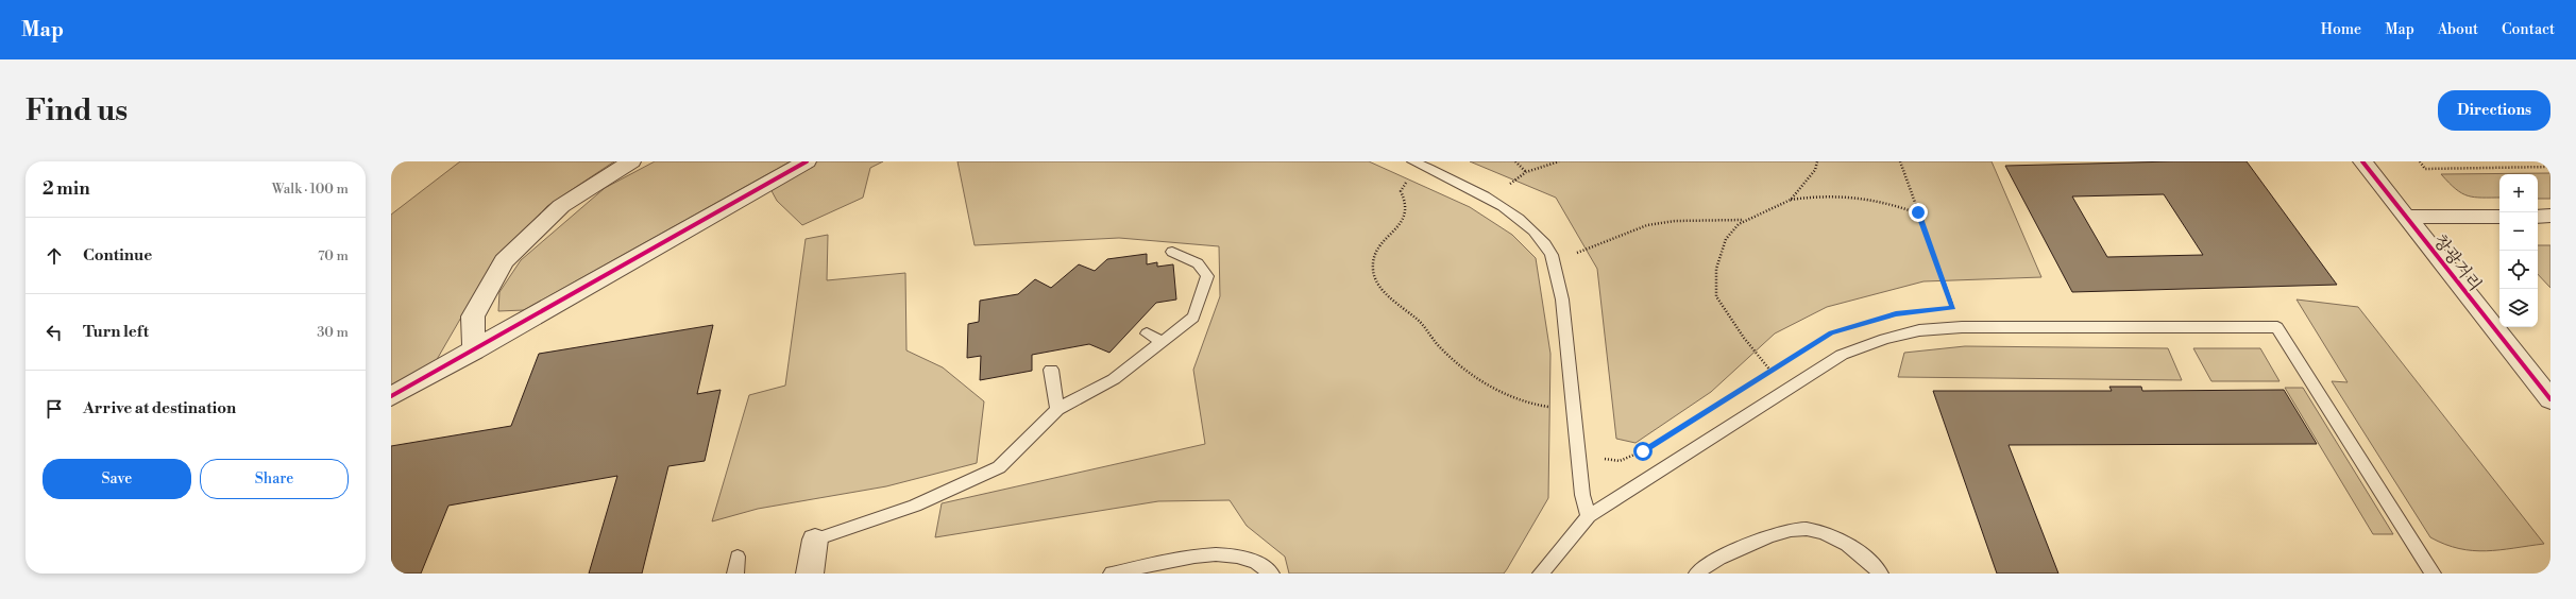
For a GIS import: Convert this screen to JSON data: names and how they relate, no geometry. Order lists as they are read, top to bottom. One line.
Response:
{"streets":{"street":["창광거리"]},"page":{"header":"Map","nav":["Home","Map","About","Contact"],"buttons":["Directions",["Save","Share"]],"title":"Find us","heading":["2 min","Walk · 100 m"],"map_buttons":["+","−"],"list":[["Continue","70 m"],["Turn left","30 m"],"Arrive at destination"]}}
